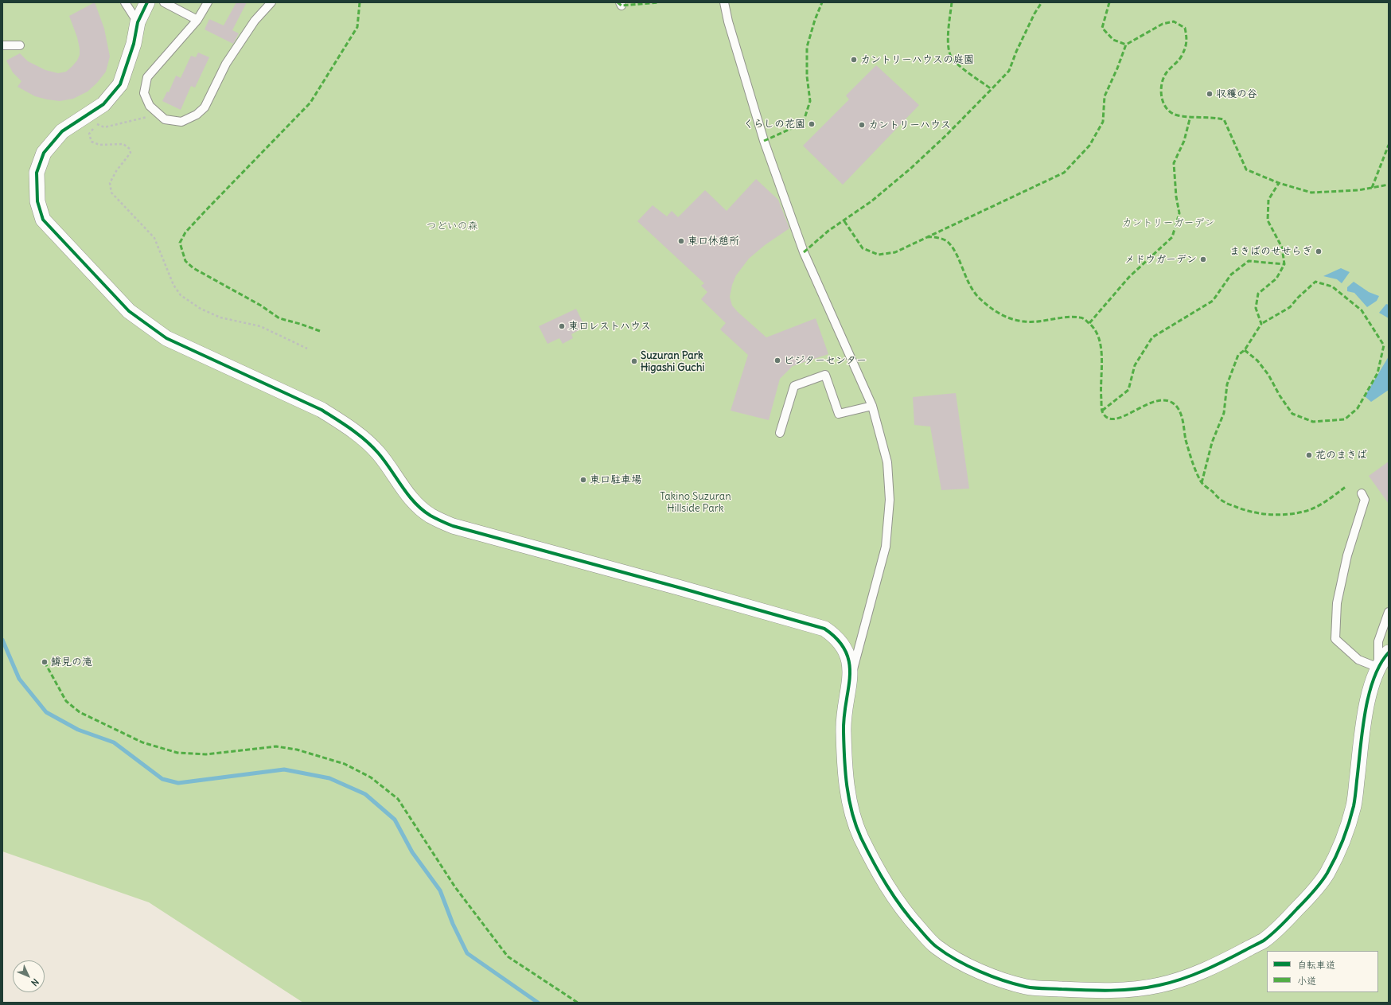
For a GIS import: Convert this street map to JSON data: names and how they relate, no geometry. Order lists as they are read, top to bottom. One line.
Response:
{"parks":["カントリーガーデン","つどいの森","Takino Suzuran Hillside Park"],"places":["カントリーハウスの庭園","収穫の谷","くらしの花園","カントリーハウス","東口休憩所","まきばのせせらぎ","メドウガーデン","東口レストハウス","ビジターセンター","Suzuran Park Higashi Guchi","花のまきば","東口駐車場","鱒見の滝"],"legend":["自転車道","小道"],"north":"bottom right"}
